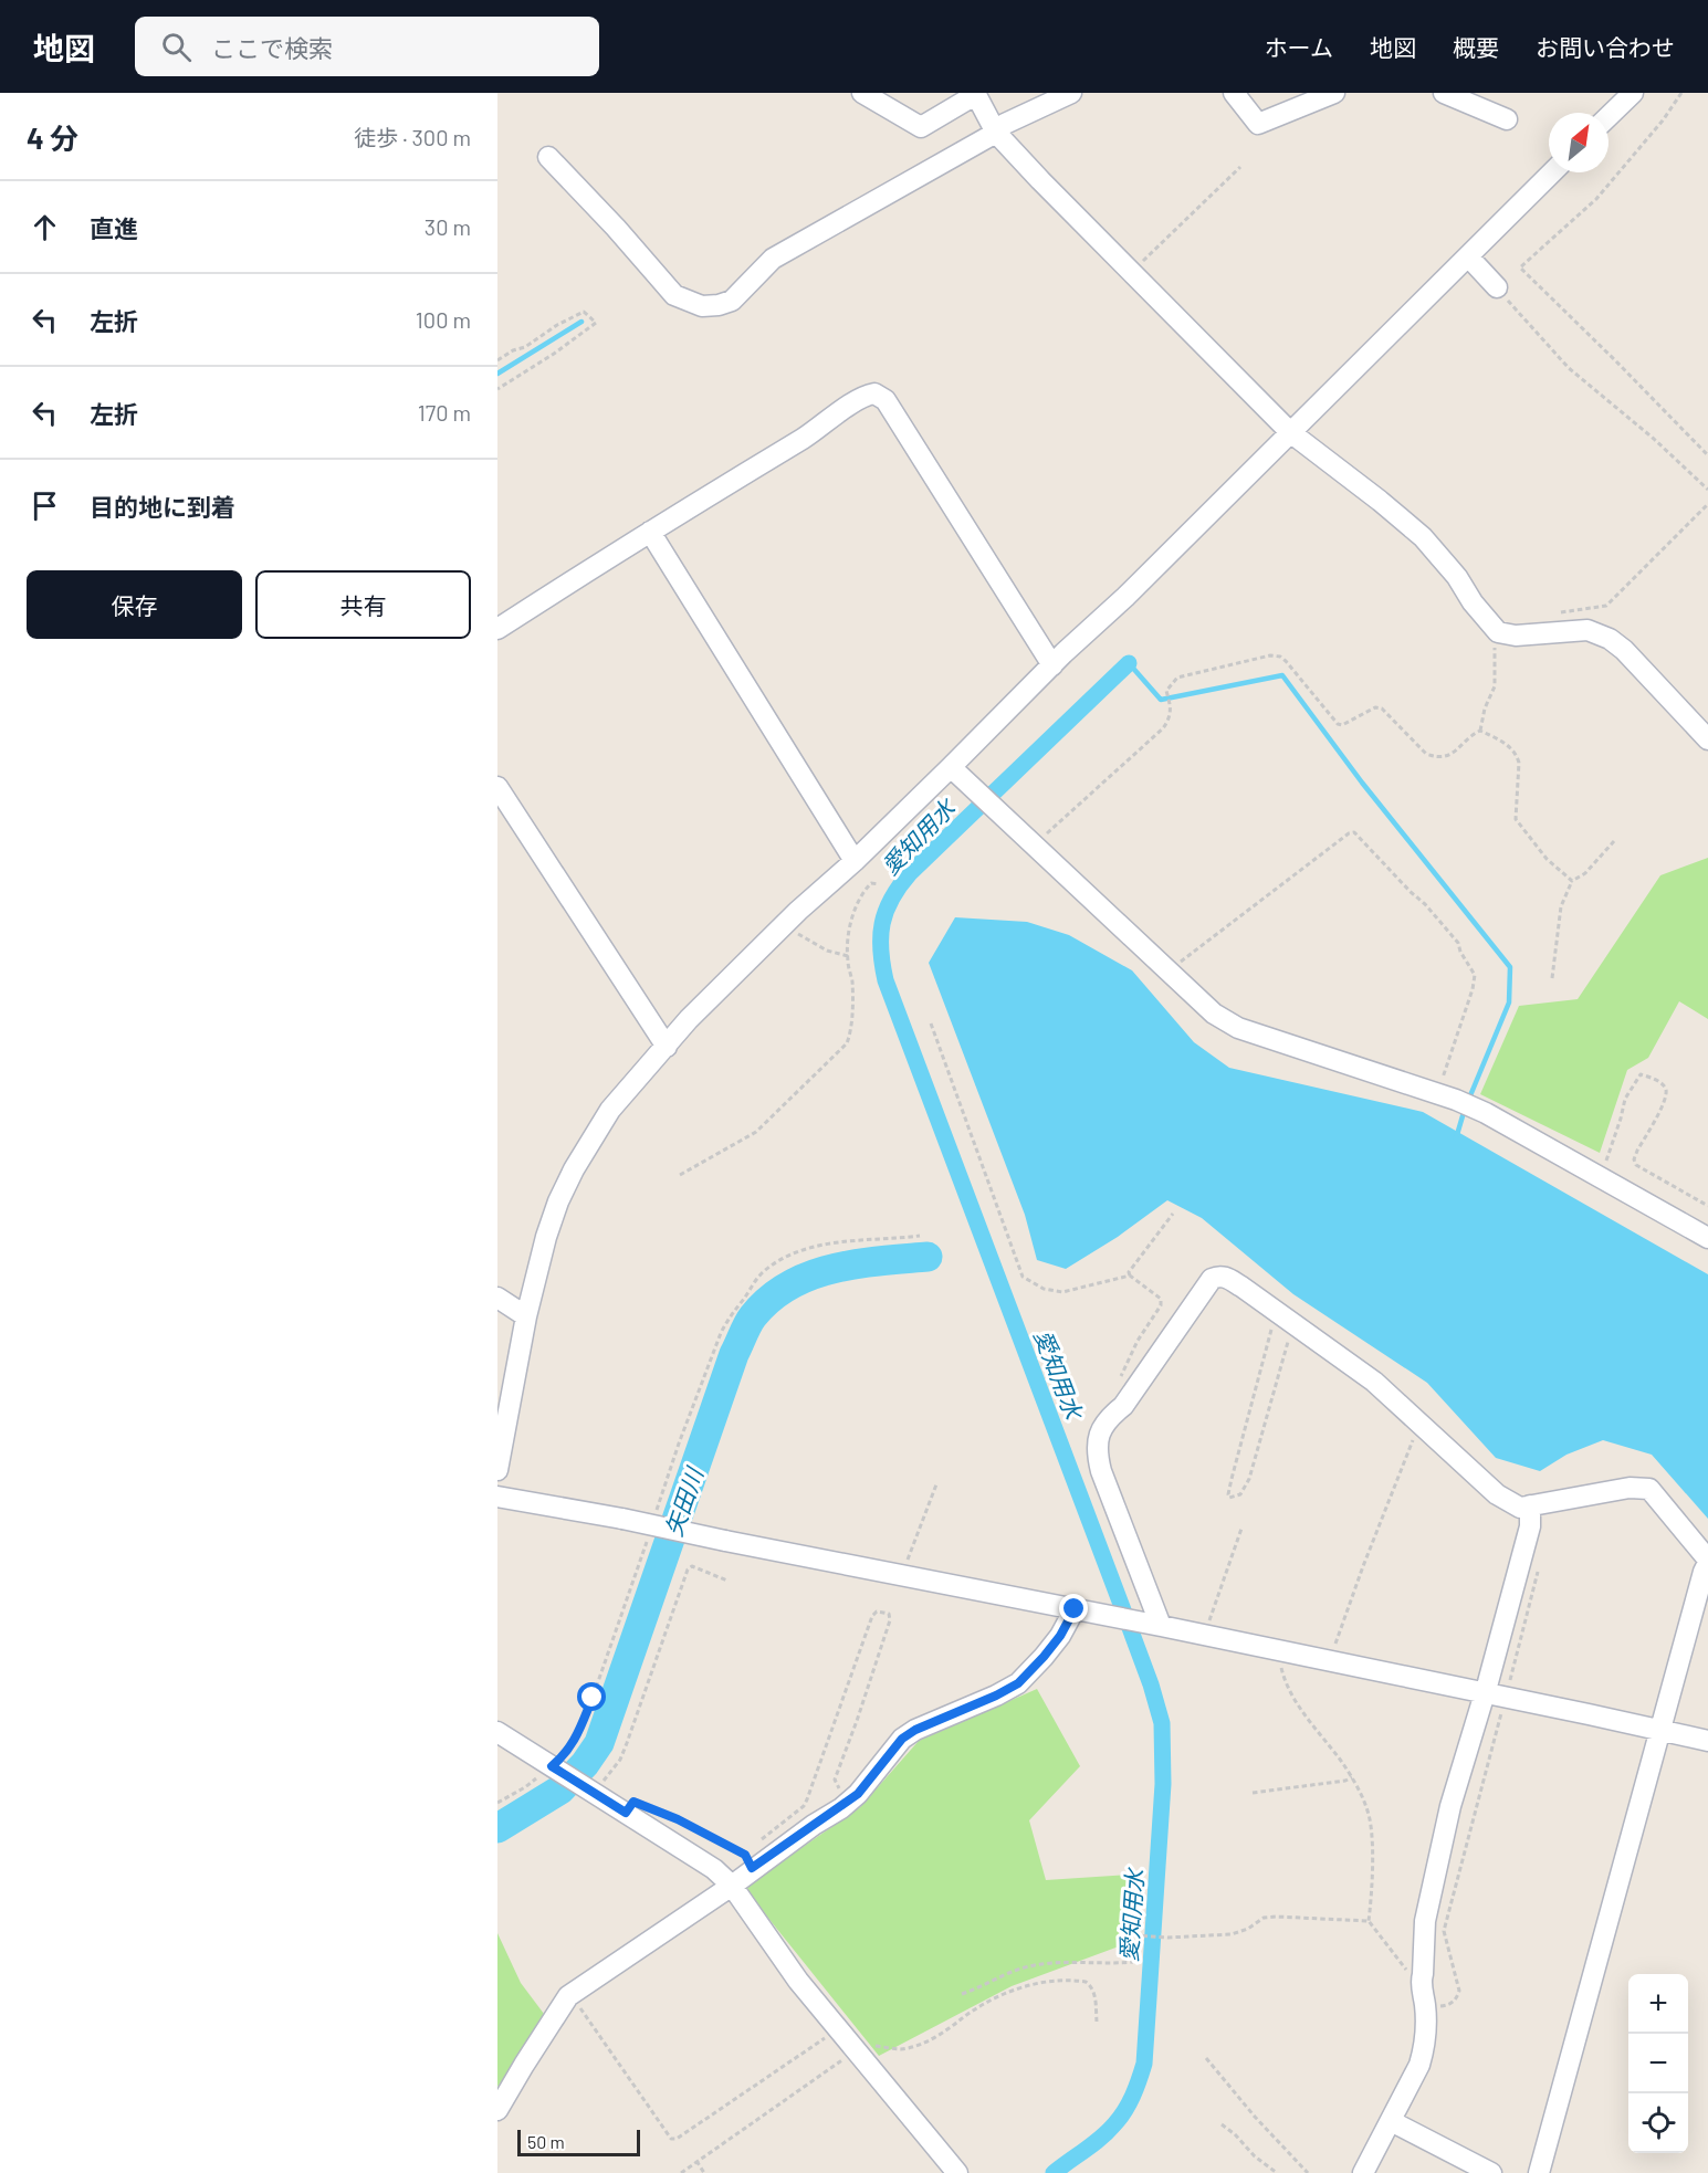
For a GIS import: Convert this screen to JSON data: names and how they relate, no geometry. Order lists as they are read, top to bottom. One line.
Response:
{"water":["愛知用水","矢田川"],"scale_bar":"50 m","north":"top right","page":{"header":"地図","search":"ここで検索","nav":["ホーム","地図","概要","お問い合わせ"],"heading":["4 分","徒歩 · 300 m"],"list":[["直進","30 m"],["左折","100 m"],["左折","170 m"],"目的地に到着"],"buttons":["保存","共有"],"map_buttons":["+","−"],"scale":"50 m"}}
